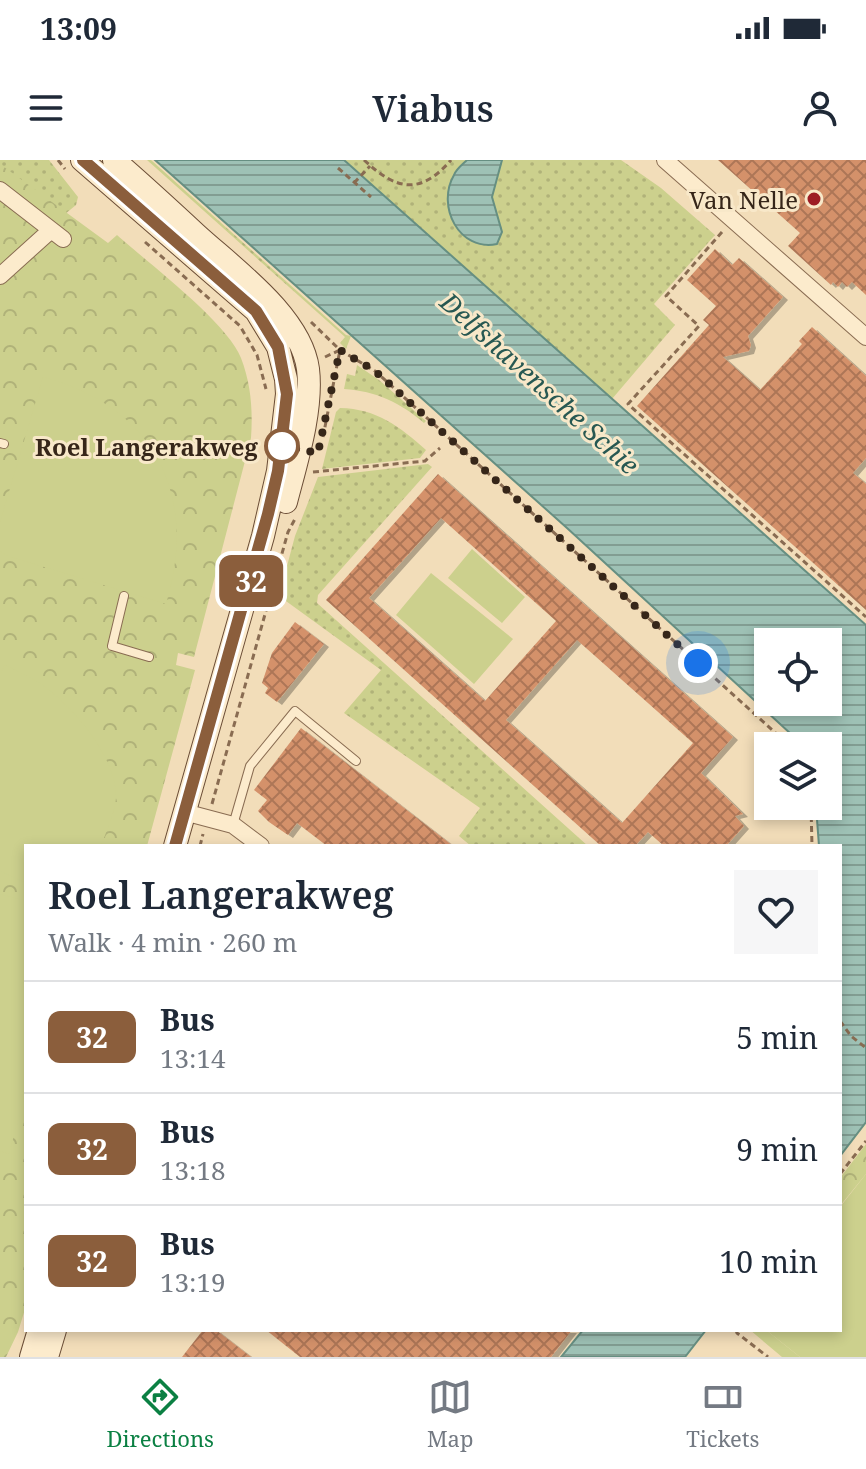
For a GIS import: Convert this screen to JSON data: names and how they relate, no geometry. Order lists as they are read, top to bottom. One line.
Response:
{"water":["Delfshavensche Schie"],"places":["Van Nelle","Roel Langerakweg"],"lines":["bus line 32"],"page":{"status":"13:09","header":"Viabus","on_map":"32","heading":["Roel Langerakweg","Walk · 4 min · 260 m"],"list":[{"mark":"32","name":"Bus","note":"13:14","value":"5 min"},{"mark":"32","name":"Bus","note":"13:18","value":"9 min"},{"mark":"32","name":"Bus","note":"13:19","value":"10 min"}],"tabs":["Directions","Map","Tickets"]}}
